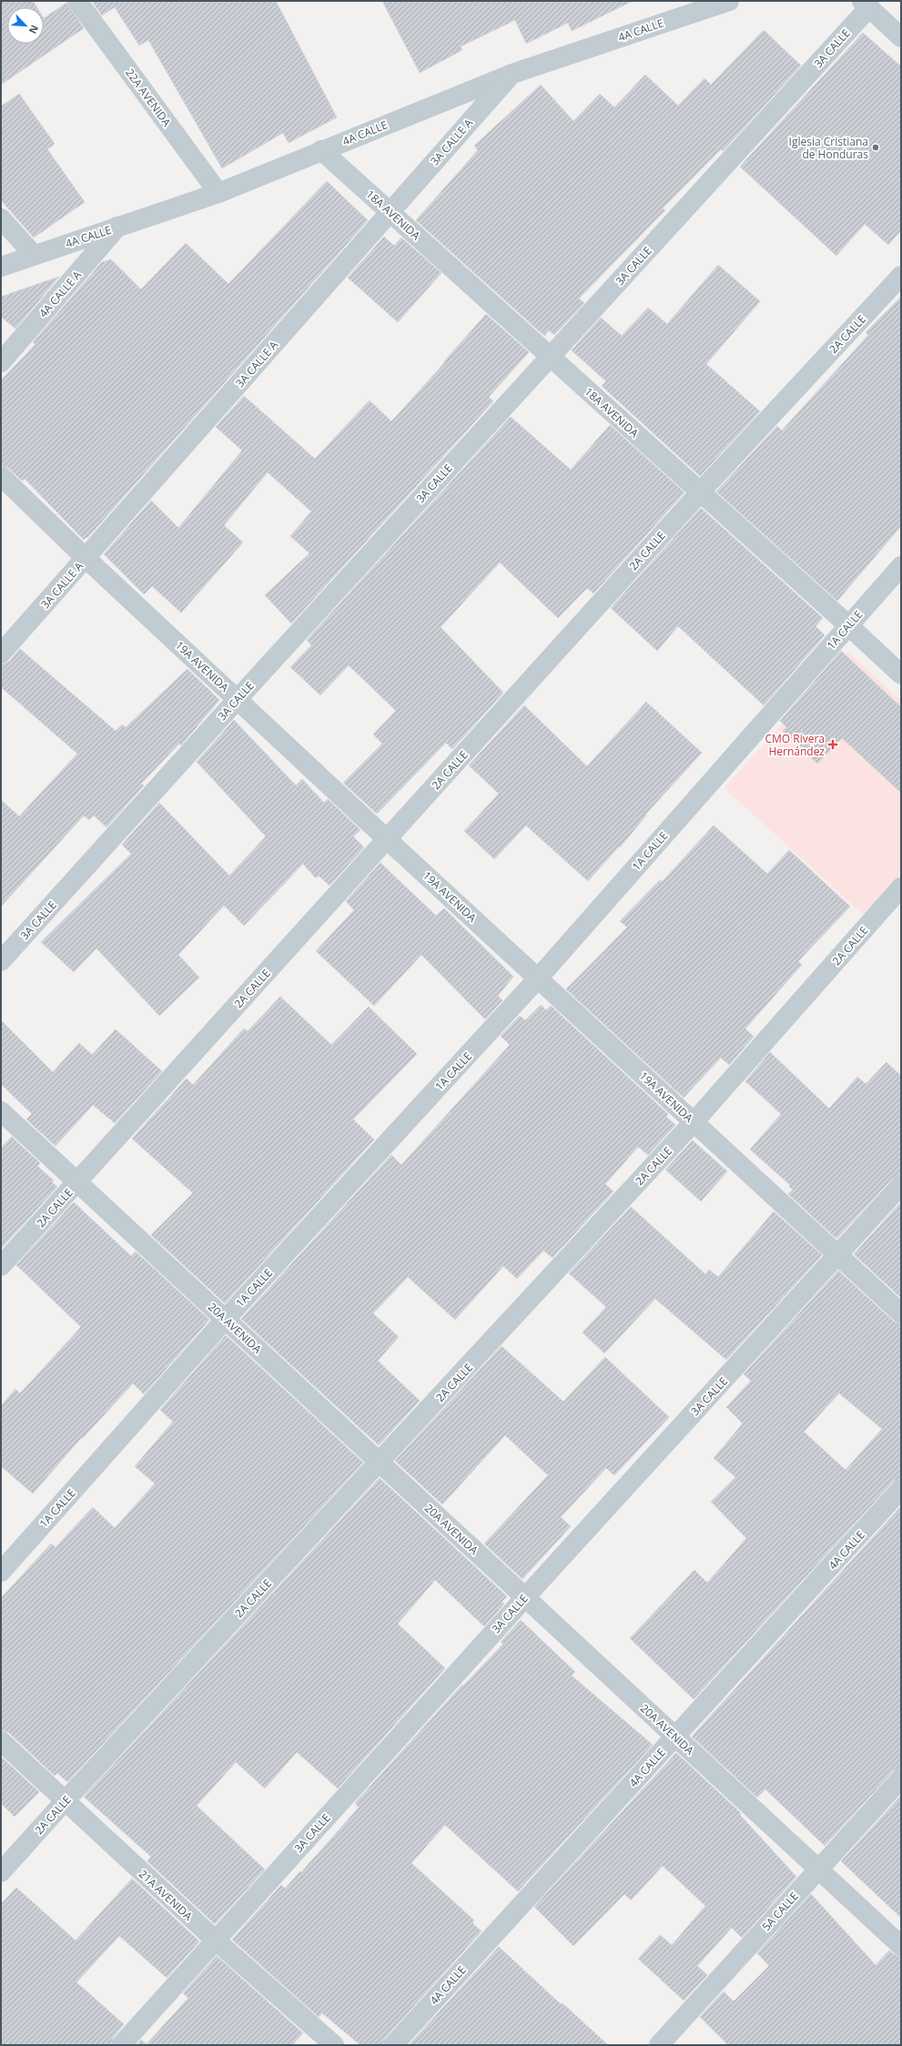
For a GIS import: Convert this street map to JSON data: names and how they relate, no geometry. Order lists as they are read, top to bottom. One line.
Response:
{"streets":{"street":["4A CALLE","3A CALLE","22A AVENIDA","3A CALLE A","18A AVENIDA","4A CALLE A","2A CALLE","1A CALLE","19A AVENIDA","20A AVENIDA","21A AVENIDA","5A CALLE"]},"crossings":[["4A CALLE","22A AVENIDA"],["4A CALLE","3A CALLE A"],["4A CALLE","18A AVENIDA"],["4A CALLE","4A CALLE A"],["4A CALLE","20A AVENIDA"],["3A CALLE","18A AVENIDA"],["3A CALLE","19A AVENIDA"],["3A CALLE","20A AVENIDA"],["3A CALLE","21A AVENIDA"],["3A CALLE A","18A AVENIDA"],["3A CALLE A","19A AVENIDA"],["18A AVENIDA","2A CALLE"],["18A AVENIDA","1A CALLE"],["2A CALLE","19A AVENIDA"],["2A CALLE","20A AVENIDA"],["2A CALLE","21A AVENIDA"],["1A CALLE","19A AVENIDA"],["1A CALLE","20A AVENIDA"],["20A AVENIDA","5A CALLE"]],"places":{"other":["Iglesia Cristiana de Honduras"],"health":["CMO Rivera Hernández"]},"north":"bottom right"}
